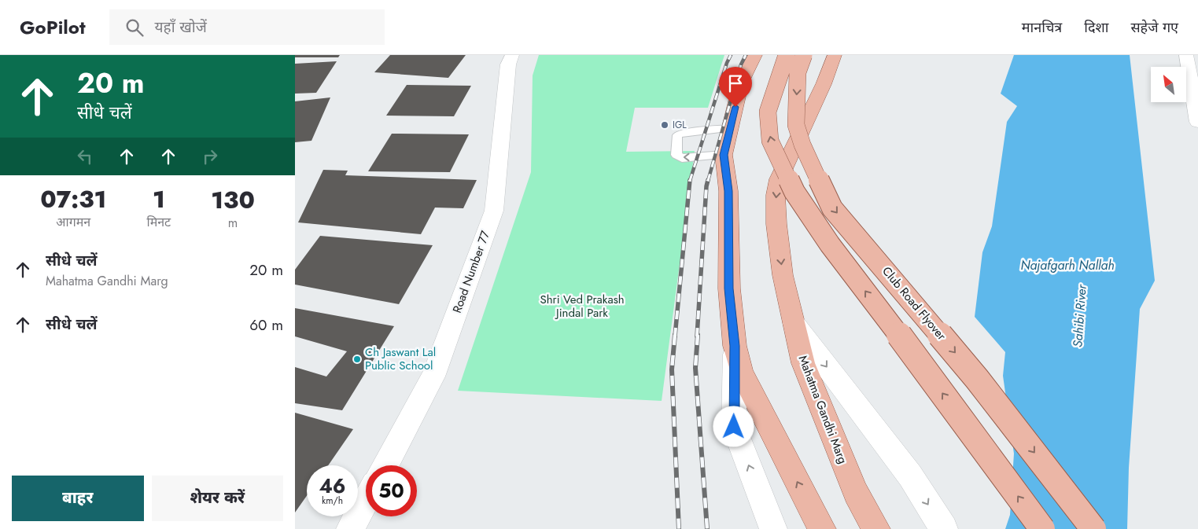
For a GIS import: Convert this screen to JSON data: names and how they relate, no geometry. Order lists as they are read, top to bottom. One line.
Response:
{"streets":{"main road":["Club Road Flyover","Mahatma Gandhi Marg"],"street":["Road Number 77"]},"water":["Najafgarh Nallah","Sahibi River"],"parks":["Shri Ved Prakash Jindal Park"],"places":["IGL","Ch Jaswant Lal Public School"],"north":"top left","page":{"header":"GoPilot","search":"यहाँ खोजें","nav":["मानचित्र","दिशा","सहेजे गए"],"turn":["20 m","सीधे चलें"],"eta":["07:31","आगमन","1","मिनट","130","m"],"list":[{"name":"सीधे चलें","note":"Mahatma Gandhi Marg","value":"20 m"},{"name":"सीधे चलें","value":"60 m"}],"speed":"46 km/h","limit":"50","buttons":["बाहर","शेयर करें"]}}
